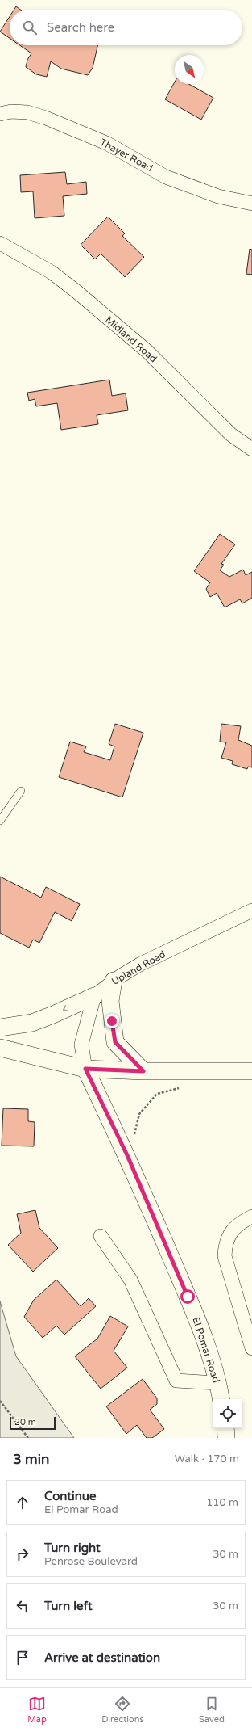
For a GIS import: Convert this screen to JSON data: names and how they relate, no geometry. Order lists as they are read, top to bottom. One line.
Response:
{"streets":{"street":["Thayer Road","Midland Road","Upland Road","El Pomar Road"]},"scale_bar":"20 m","north":"bottom right","page":{"search":"Search here","scale":"20 m","heading":["3 min","Walk · 170 m"],"list":[["Continue","El Pomar Road","110 m"],["Turn right","Penrose Boulevard","30 m"],["Turn left","30 m"],"Arrive at destination"],"nav":["Map","Directions","Saved"]}}
